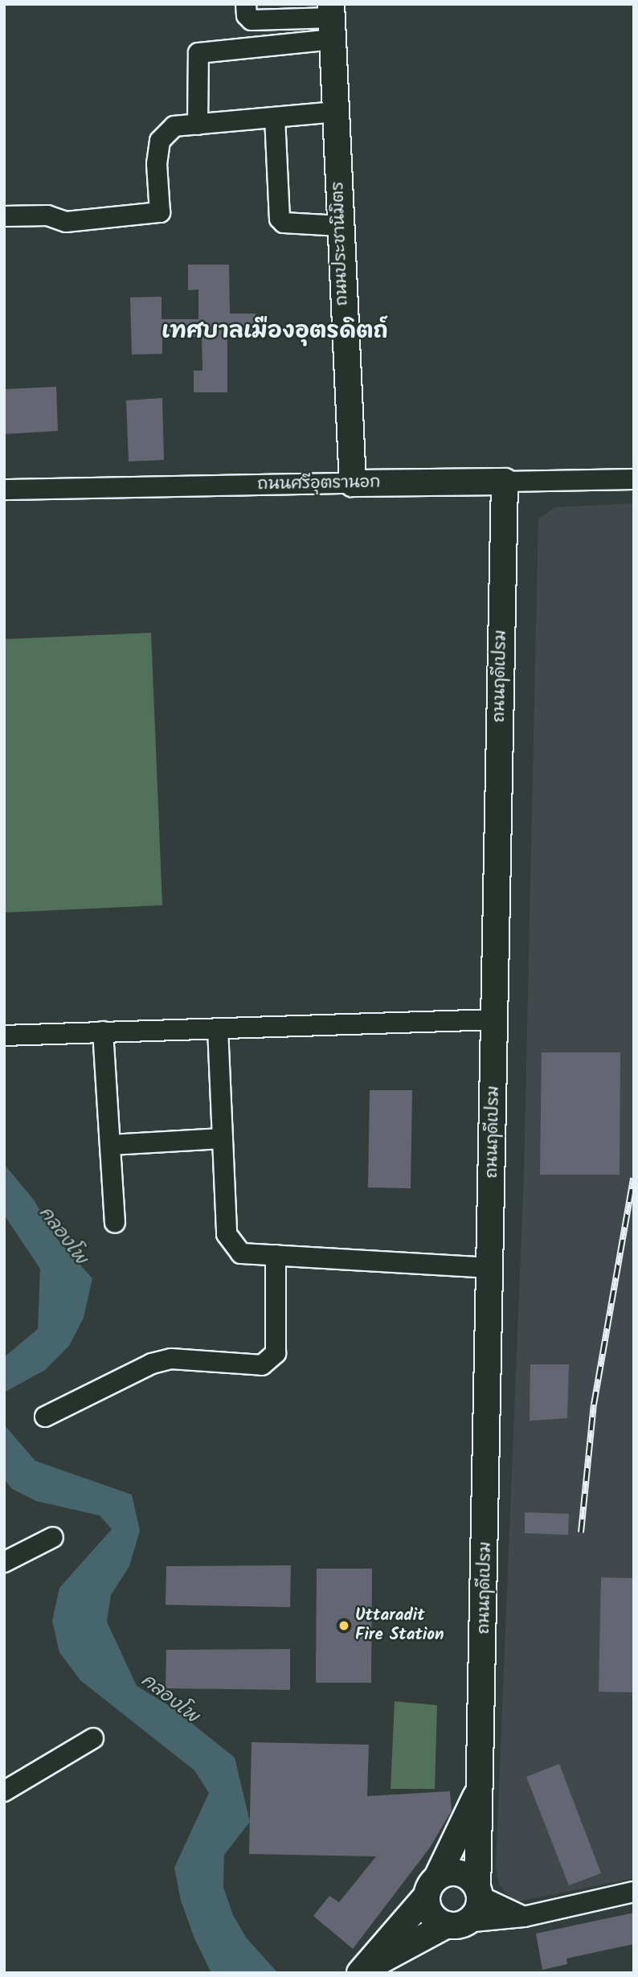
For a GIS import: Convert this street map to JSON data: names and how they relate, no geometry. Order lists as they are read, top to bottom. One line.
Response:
{"streets":{"main road":["ถนนประชานิมิตร","ถนนศรีอุตรานอก","ถนนฤดีเปรม"]},"crossings":[["ถนนประชานิมิตร","ถนนศรีอุตรานอก"],["ถนนศรีอุตรานอก","ถนนฤดีเปรม"]],"districts":["เทศบาลเมืองอุตรดิตถ์"],"water":["คลองโพ"],"places":["Uttaradit Fire Station"]}
